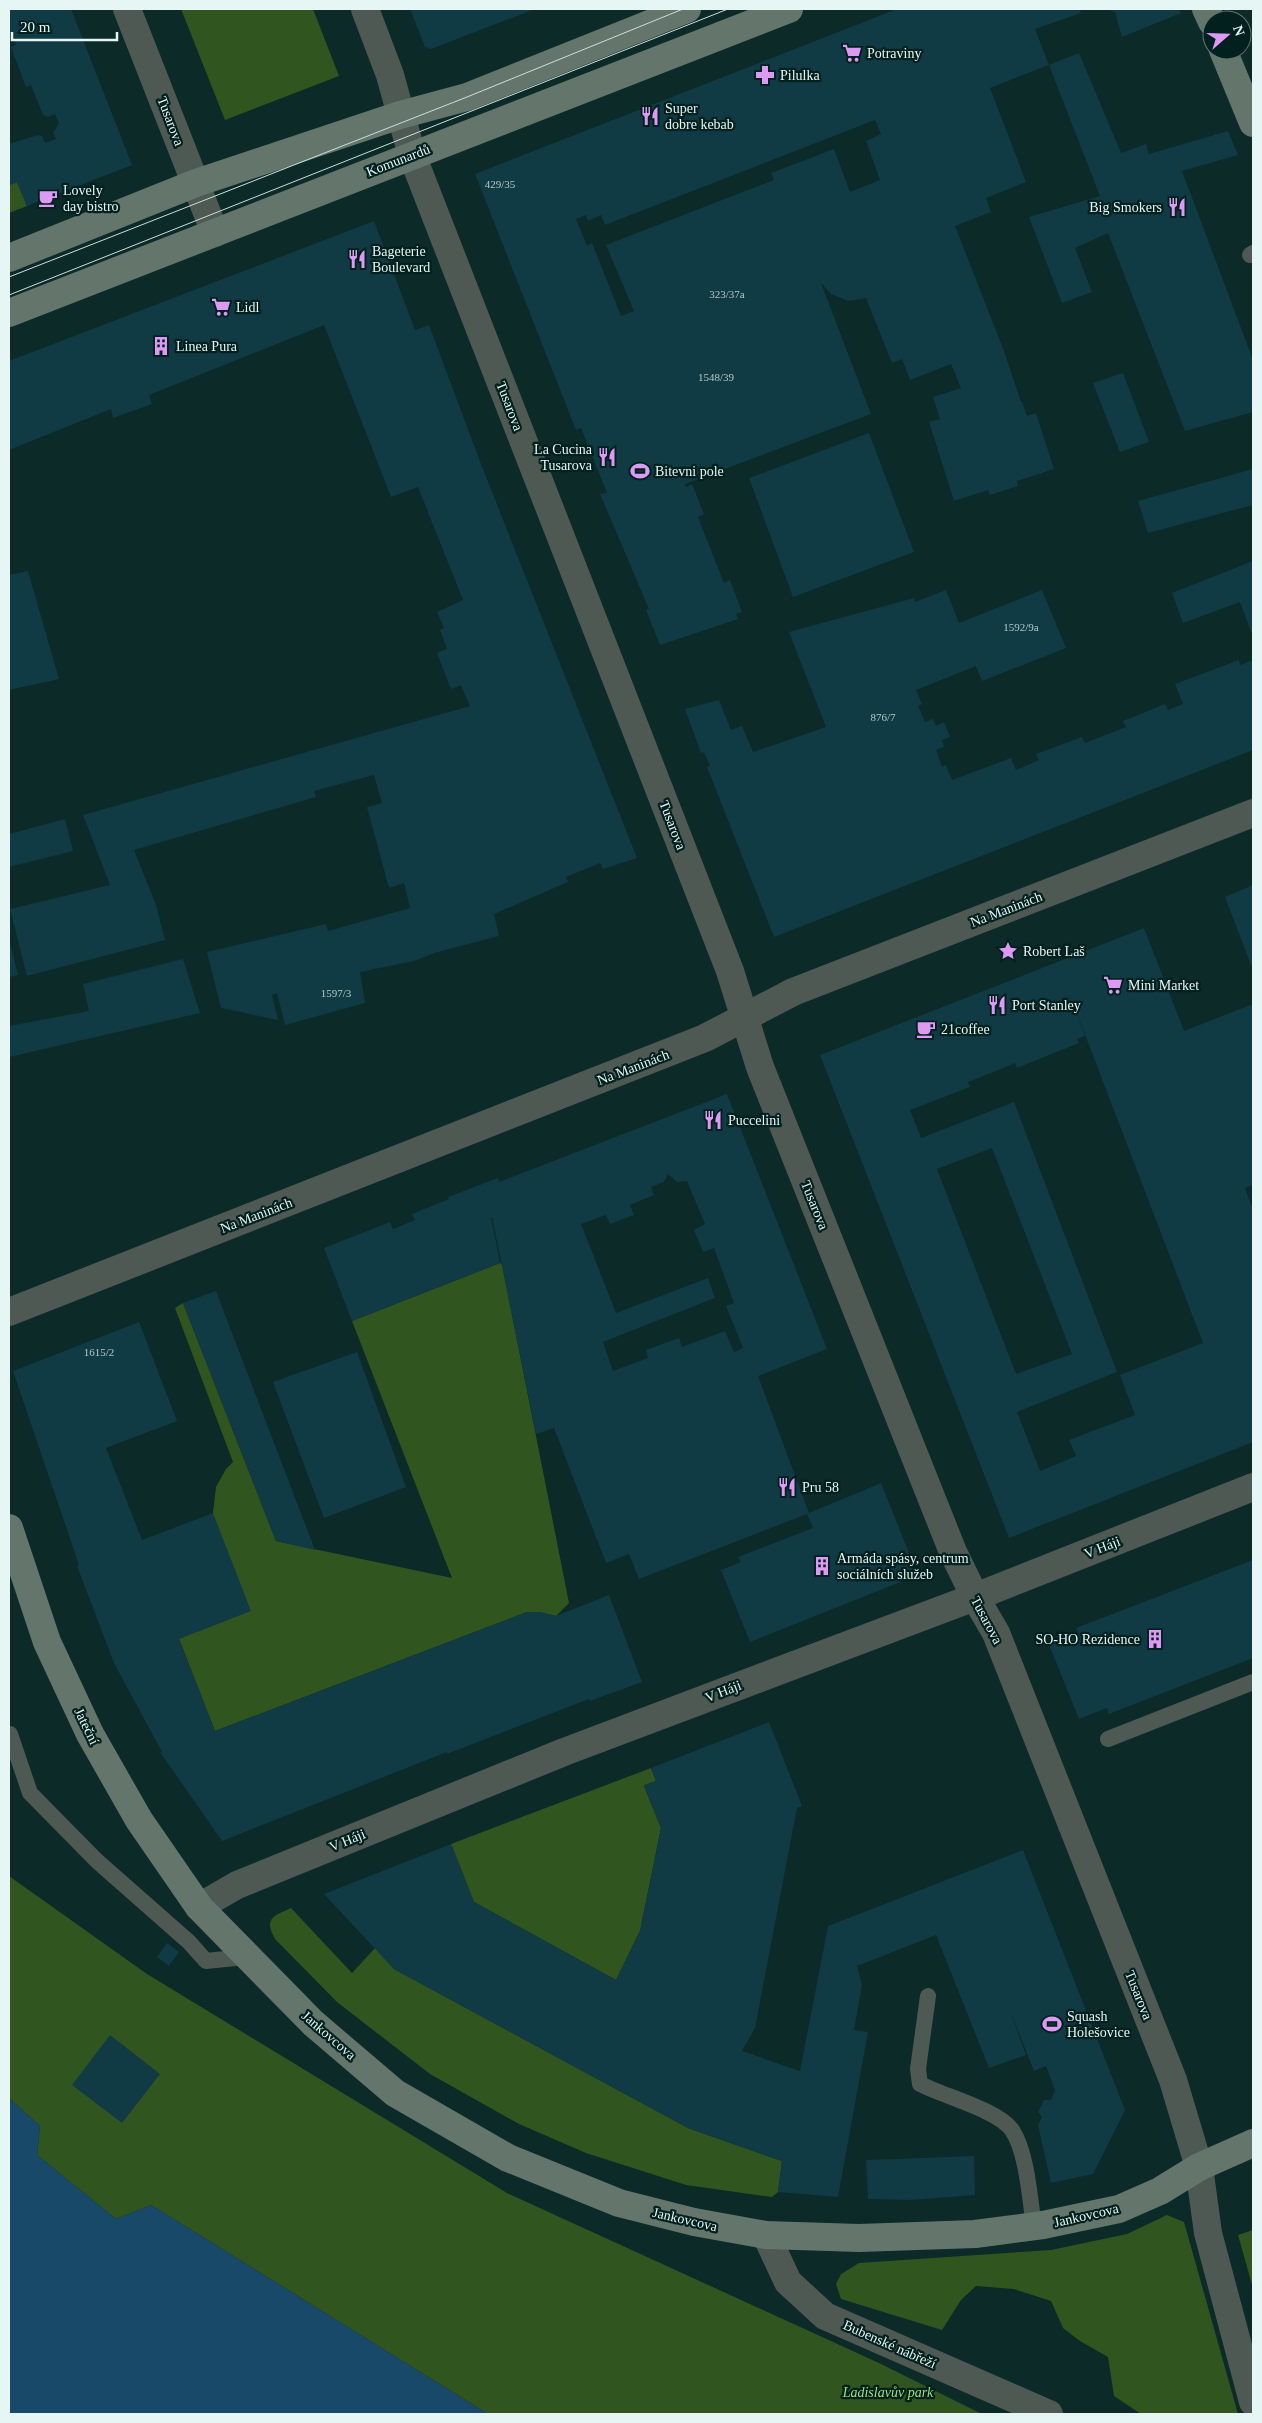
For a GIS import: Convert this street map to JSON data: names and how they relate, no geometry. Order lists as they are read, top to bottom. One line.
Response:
{"streets":{"street":["Tusarova","Komunardů","Na Maninách","V Háji","Jateční","Jankovcova","Bubenské nábřeží"]},"crossings":[["Tusarova","Komunardů"],["Tusarova","Na Maninách"],["Tusarova","V Háji"],["Tusarova","Jankovcova"],["V Háji","Jateční"],["V Háji","Jankovcova"],["Jateční","Jankovcova"],["Jankovcova","Bubenské nábřeží"]],"parks":["Ladislavův park"],"places":{"supermarket":["Potraviny","Lidl","Mini Market"],"pharmacy":["Pilulka"],"restaurant":["Super dobre kebab","Big Smokers","Bageterie Boulevard","La Cucina Tusarova","Port Stanley","Puccelini","Pru 58"],"cafe":["Lovely day bistro","21coffee"],"building":["Linea Pura","Armáda spásy, centrum sociálních služeb","SO-HO Rezidence"],"sports":["Bitevni pole","Squash Holešovice"],"place":["Robert Laš"]},"house_numbers":["429/35","323/37a","1548/39","1592/9a","876/7","1597/3","1615/2"],"scale_bar":"20 m","north":"right"}
